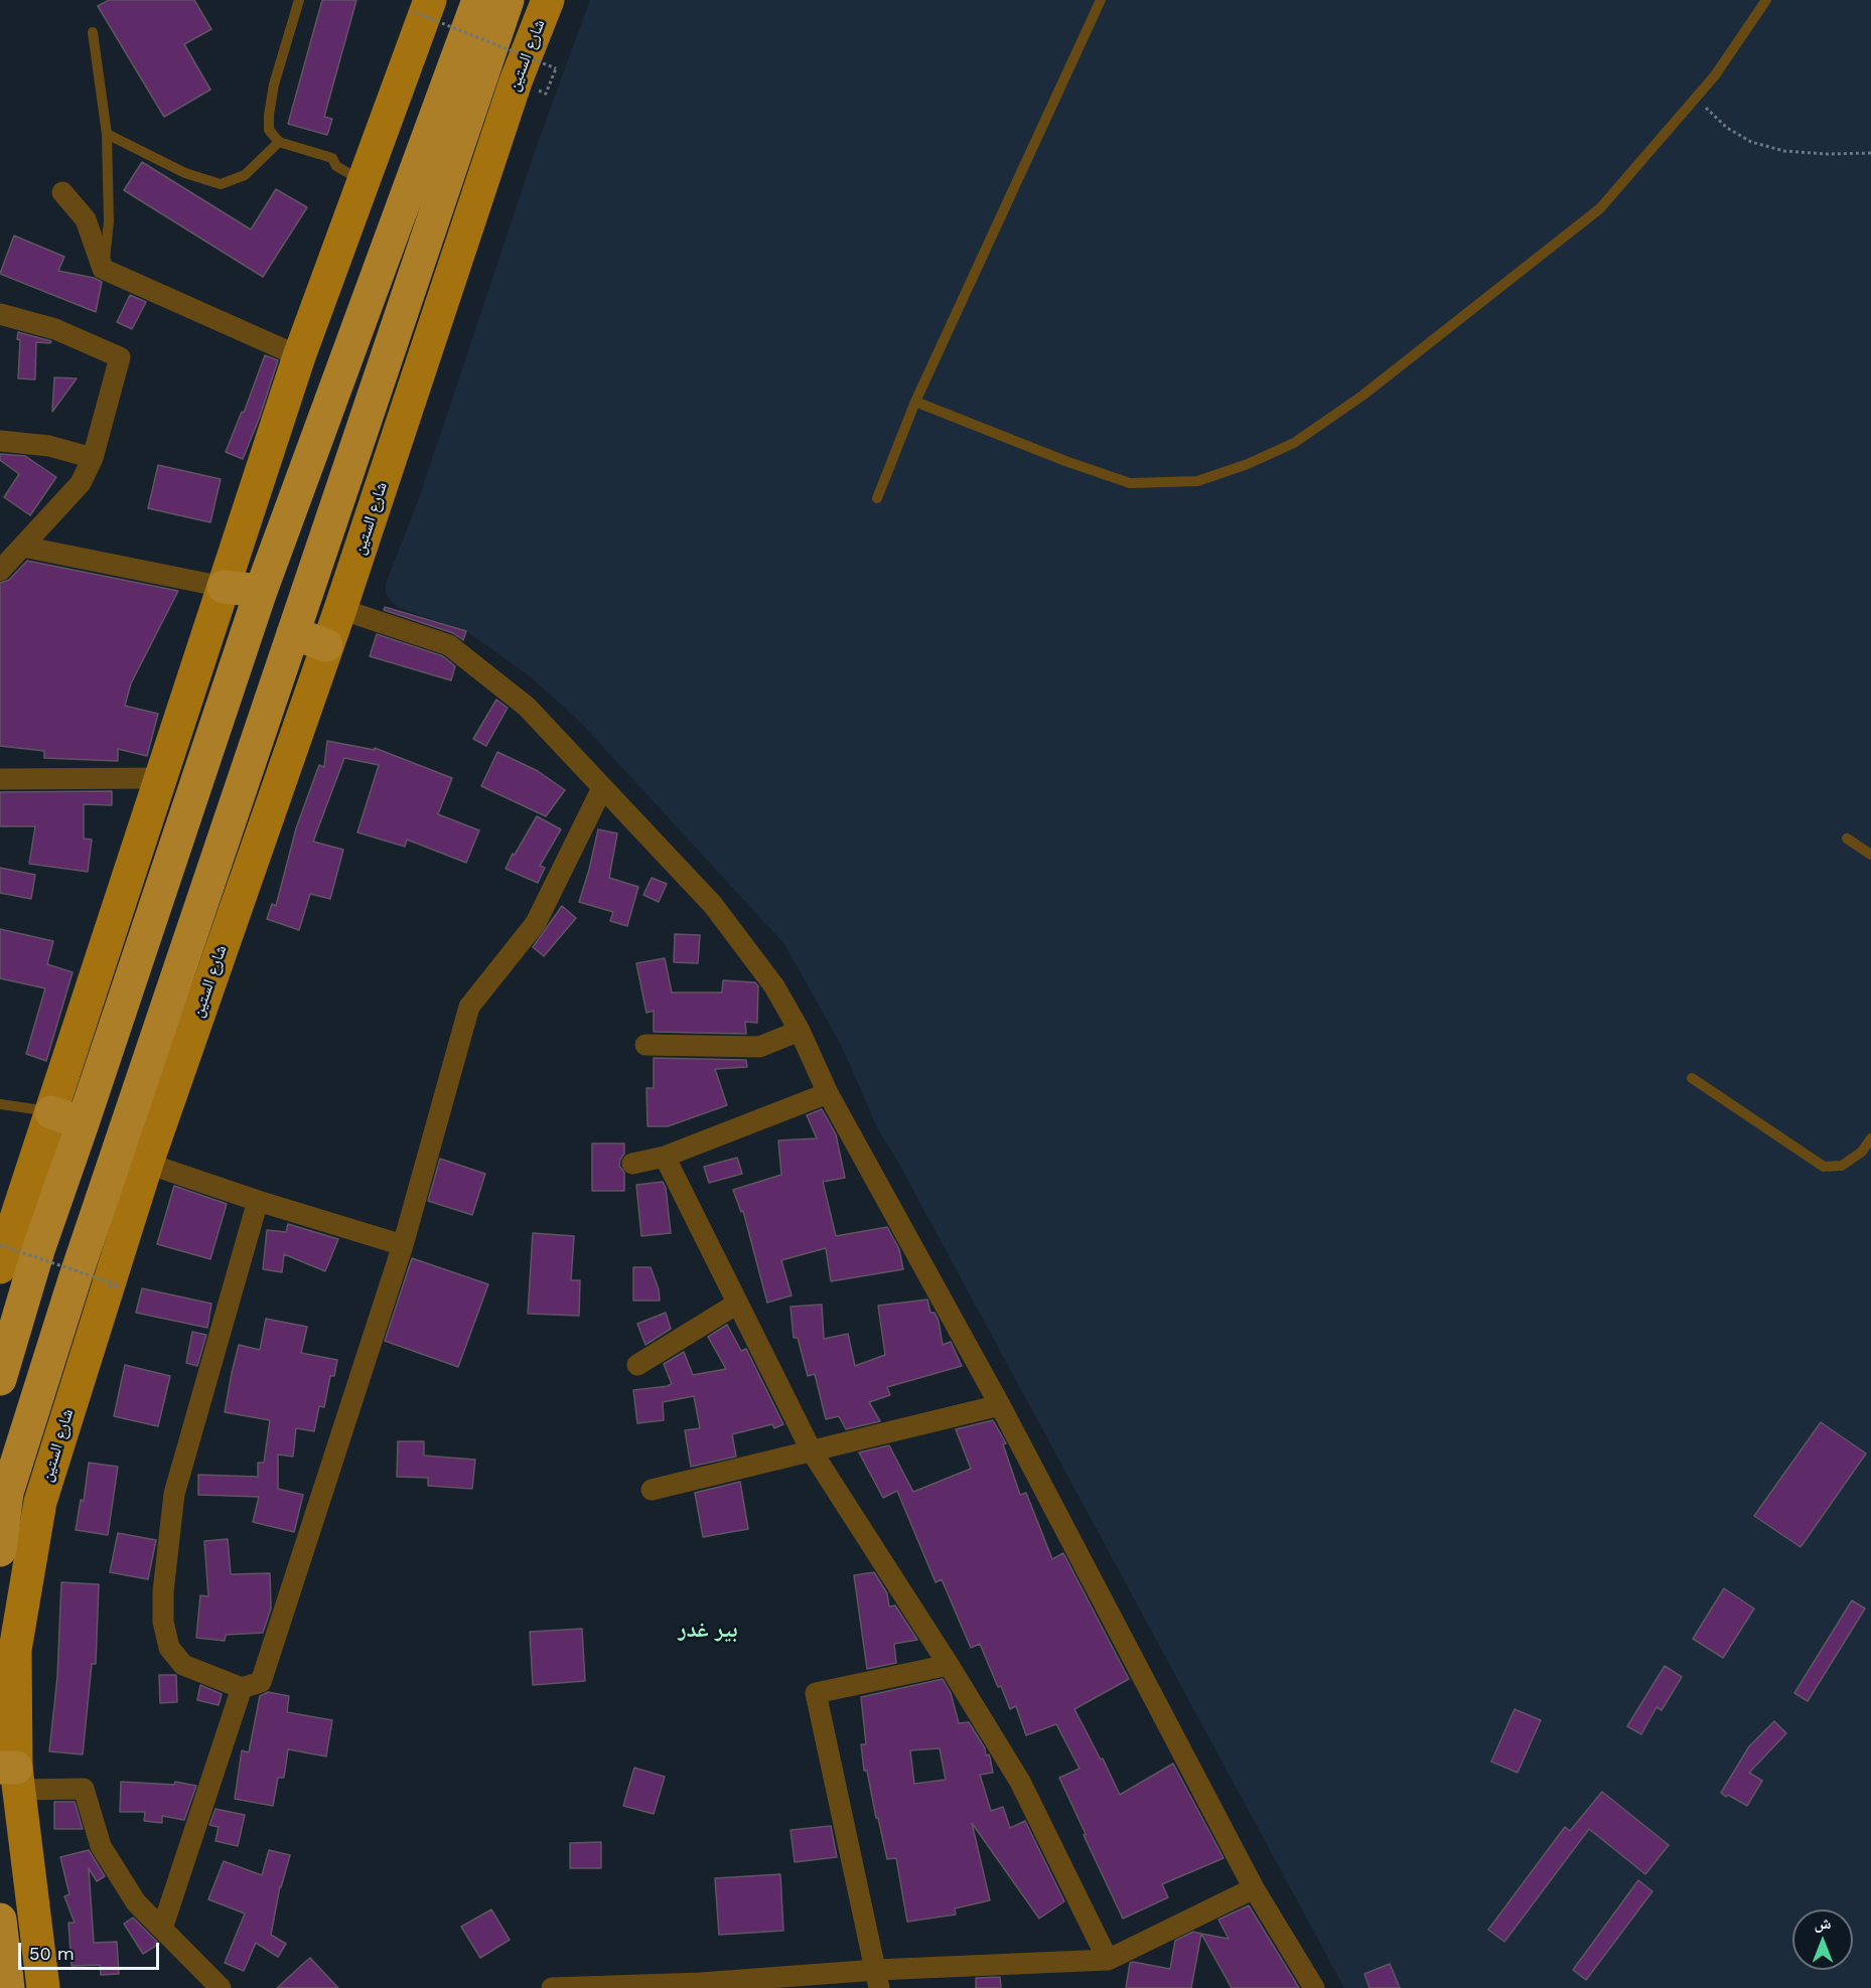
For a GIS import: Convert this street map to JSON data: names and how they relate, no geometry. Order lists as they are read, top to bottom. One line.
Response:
{"streets":{"highway":["شارع الستين"]},"districts":["بير غدر"],"scale_bar":"50 m","north":"top"}
